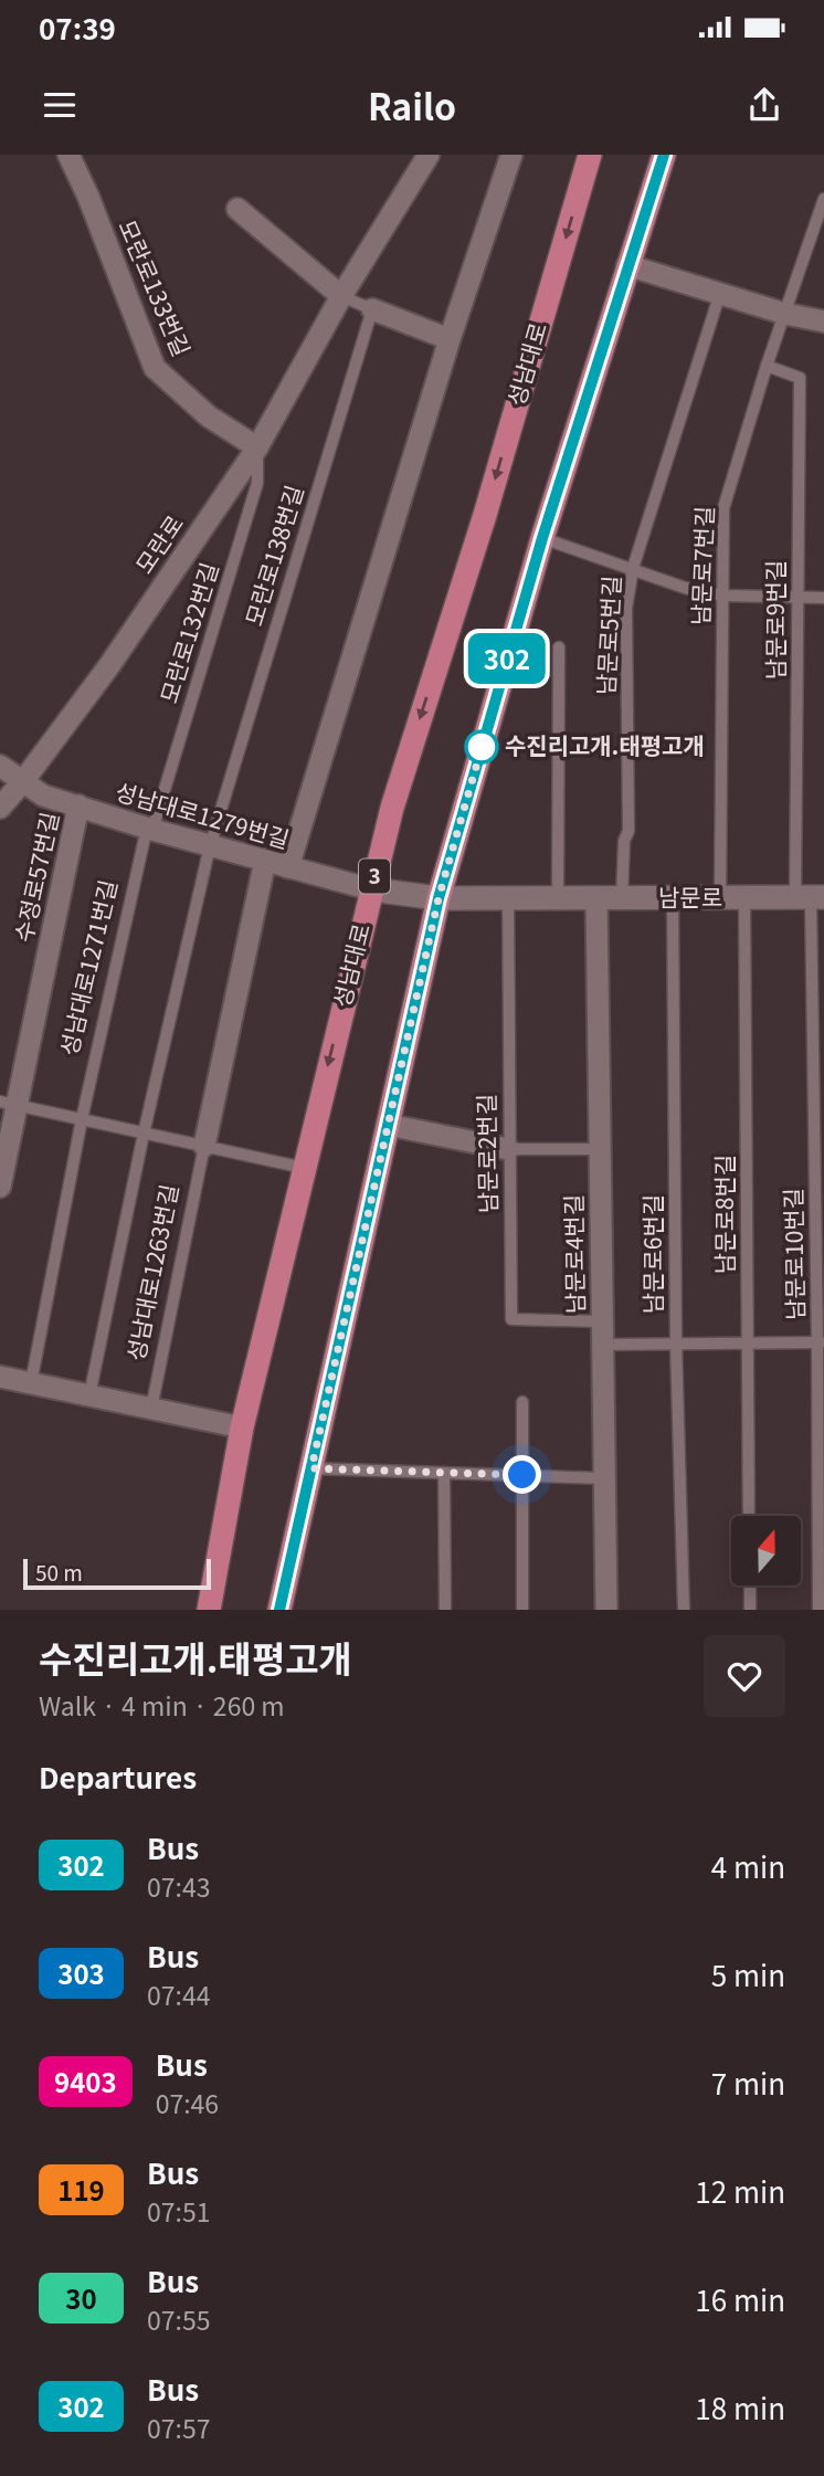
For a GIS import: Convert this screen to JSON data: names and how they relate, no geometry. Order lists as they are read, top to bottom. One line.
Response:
{"streets":{"main road":["성남대로","3","남문로"],"street":["모란로133번길","모란로","성남대로1279번길","수정로57번길","남문로4번길"],"lane":["모란로138번길","남문로7번길","남문로9번길","모란로132번길","남문로5번길","성남대로1271번길","남문로2번길","남문로8번길","남문로6번길","남문로10번길","성남대로1263번길"]},"crossings":[["모란로133번길","모란로"],["모란로133번길","모란로132번길"],["성남대로","성남대로1279번길"],["성남대로","남문로"],["모란로","모란로132번길"],["모란로","성남대로1279번길"],["모란로138번길","성남대로1279번길"],["남문로7번길","남문로9번길"],["남문로7번길","남문로"],["남문로9번길","남문로"],["남문로9번길","남문로10번길"],["모란로132번길","성남대로1279번길"],["모란로132번길","성남대로1271번길"],["남문로5번길","남문로"],["성남대로1279번길","수정로57번길"],["성남대로1279번길","남문로"],["성남대로1279번길","성남대로1271번길"],["남문로","남문로2번길"],["남문로","남문로8번길"],["남문로","남문로4번길"],["남문로","남문로6번길"],["남문로","남문로10번길"],["남문로2번길","남문로4번길"]],"places":["수진리고개.태평고개"],"lines":["bus line 302"],"scale_bar":"50 m","north":"top","page":{"status":"07:39","header":"Railo","on_map":"302","scale":"50 m","heading":[["수진리고개.태평고개","Walk · 4 min · 260 m"],"Departures"],"list":[{"mark":"302","name":"Bus","note":"07:43","value":"4 min"},{"mark":"303","name":"Bus","note":"07:44","value":"5 min"},{"mark":"9403","name":"Bus","note":"07:46","value":"7 min"},{"mark":"119","name":"Bus","note":"07:51","value":"12 min"},{"mark":"30","name":"Bus","note":"07:55","value":"16 min"},{"mark":"302","name":"Bus","note":"07:57","value":"18 min"}]}}
